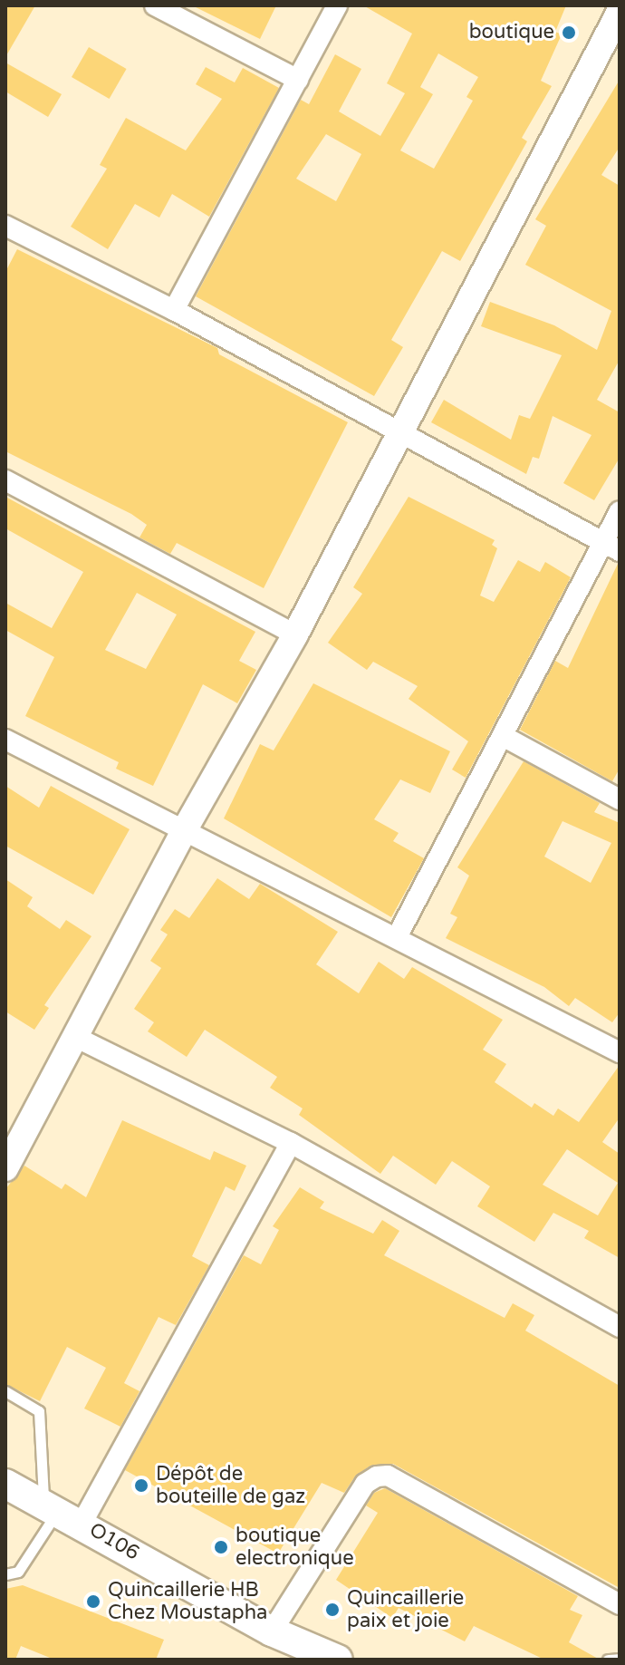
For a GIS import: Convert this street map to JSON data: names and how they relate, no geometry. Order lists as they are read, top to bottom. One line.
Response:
{"streets":{"main road":["O106"]},"places":["boutique","Dépôt de bouteille de gaz","boutique electronique","Quincaillerie HB Chez Moustapha","Quincaillerie paix et joie"]}
